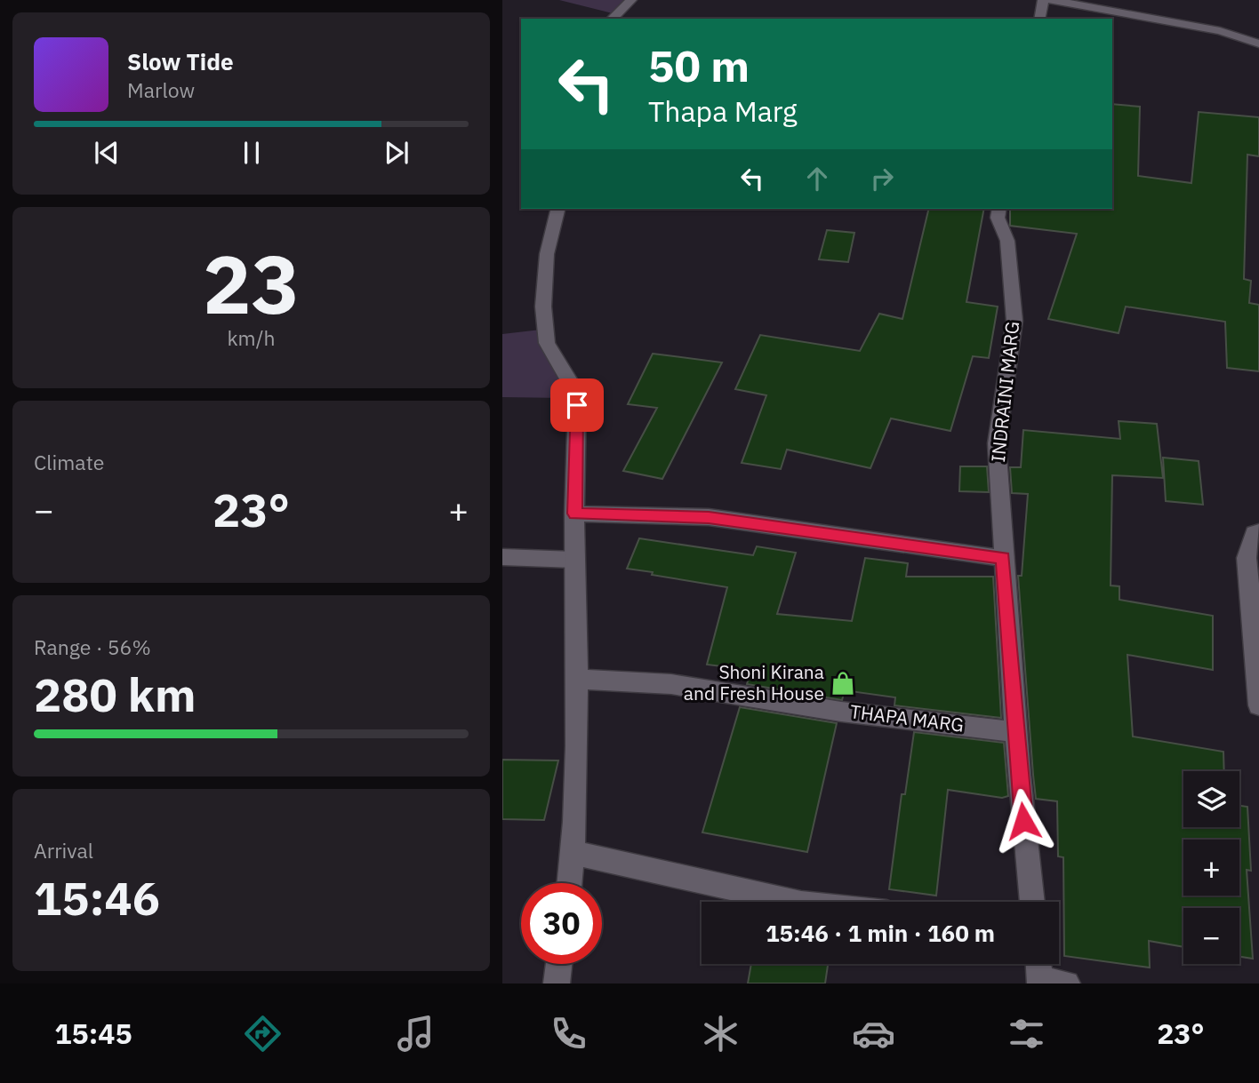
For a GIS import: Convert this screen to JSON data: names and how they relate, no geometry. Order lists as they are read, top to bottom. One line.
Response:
{"streets":{"street":["INDRAINI MARG","THAPA MARG"]},"crossings":[["INDRAINI MARG","THAPA MARG"]],"places":{"shop":["Shoni Kirana and Fresh House"]},"page":{"turn":["50 m","Thapa Marg"],"song":["Slow Tide","Marlow"],"tile":[["23","km/h"],"Climate",["Range · 56%","280 km"],["Arrival","15:46"]],"heat":["−","23°","+"],"map_buttons":["+","−"],"limit":"30","trip":"15:46 · 1 min · 160 m","tabs":["15:45","23°"]}}
